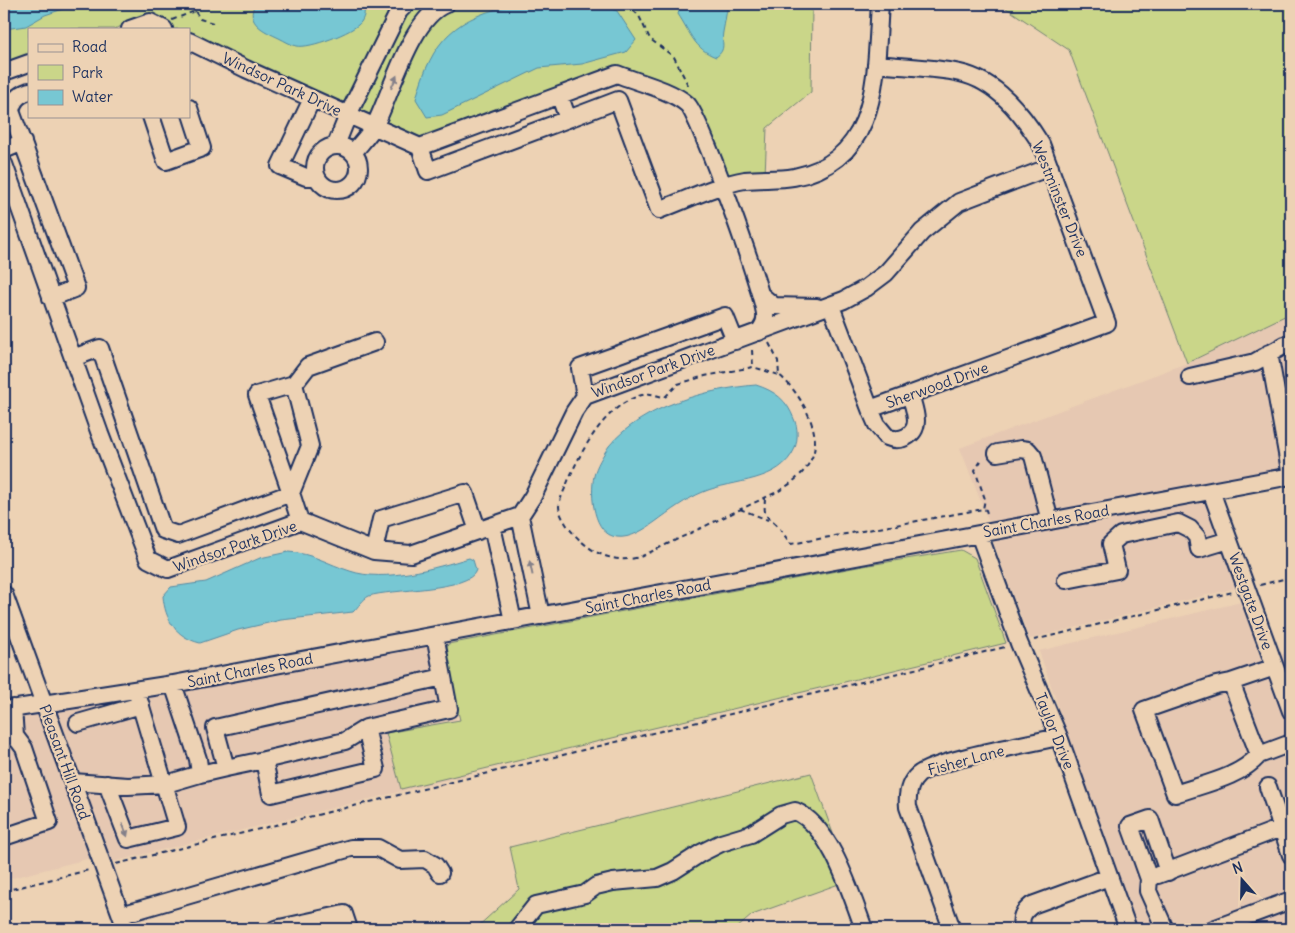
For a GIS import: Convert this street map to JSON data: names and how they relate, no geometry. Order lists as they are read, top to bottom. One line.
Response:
{"streets":{"street":["Windsor Park Drive","Westminster Drive","Sherwood Drive","Saint Charles Road","Westgate Drive","Taylor Drive","Fisher Lane","Pleasant Hill Road"]},"crossings":[["Windsor Park Drive","Westminster Drive"],["Windsor Park Drive","Sherwood Drive"],["Westminster Drive","Sherwood Drive"],["Saint Charles Road","Westgate Drive"],["Saint Charles Road","Taylor Drive"],["Saint Charles Road","Pleasant Hill Road"],["Taylor Drive","Fisher Lane"]],"legend":["Road","Park","Water"],"north":"top"}
